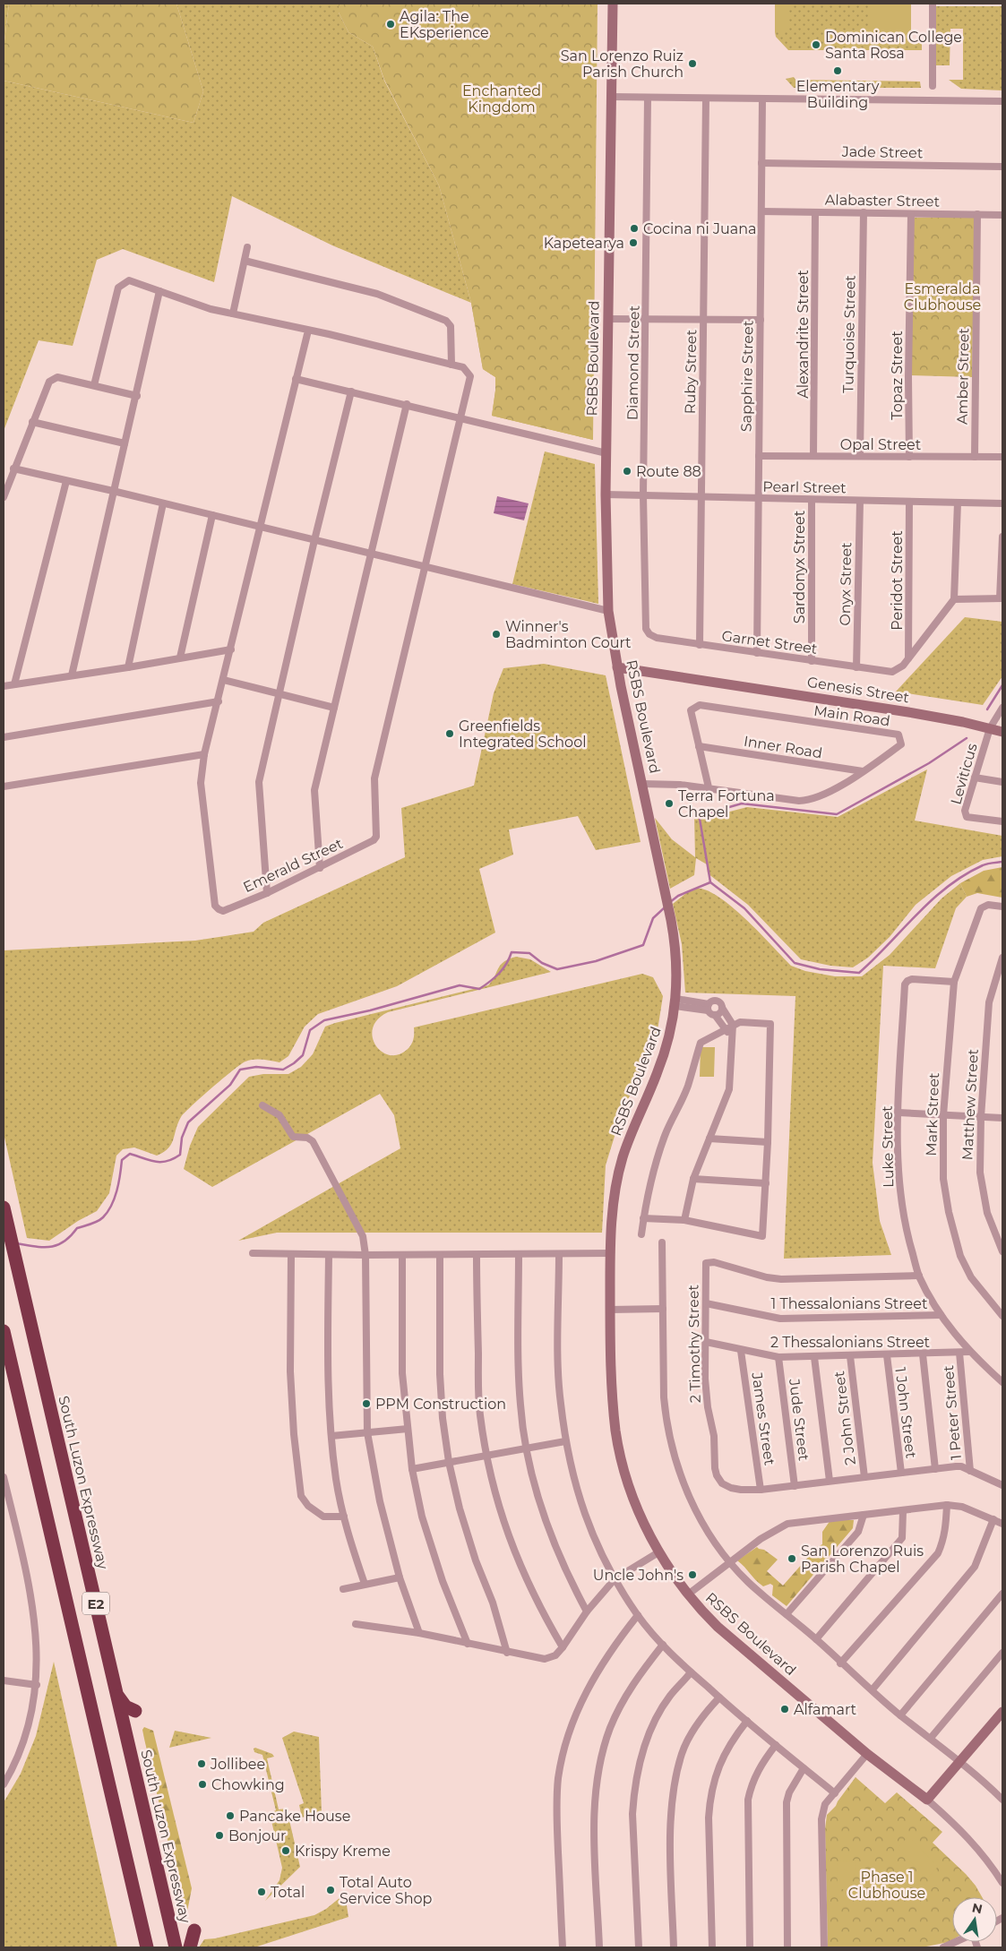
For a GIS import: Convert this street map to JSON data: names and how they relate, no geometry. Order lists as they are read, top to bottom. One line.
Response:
{"streets":{"highway":["South Luzon Expressway","E2"],"street":["Jade Street","Alabaster Street","Alexandrite Street","Turquoise Street","RSBS Boulevard","Diamond Street","Ruby Street","Topaz Street","Sapphire Street","Amber Street","Opal Street","Pearl Street","Sardonyx Street","Peridot Street","Onyx Street","Garnet Street","Genesis Street","Main Road","Inner Road","Leviticus","Emerald Street","Matthew Street","Mark Street","Luke Street","1 Thessalonians Street","2 Thessalonians Street","2 Timothy Street","1 John Street","1 Peter Street","2 John Street","James Street","Jude Street"]},"crossings":[["Jade Street","Sapphire Street"],["Alabaster Street","Alexandrite Street"],["Alabaster Street","Turquoise Street"],["Alabaster Street","Topaz Street"],["Alabaster Street","Sapphire Street"],["Alabaster Street","Amber Street"],["Alexandrite Street","Opal Street"],["Turquoise Street","Opal Street"],["RSBS Boulevard","Pearl Street"],["RSBS Boulevard","Genesis Street"],["RSBS Boulevard","Main Road"],["Diamond Street","Pearl Street"],["Diamond Street","Garnet Street"],["Ruby Street","Pearl Street"],["Ruby Street","Garnet Street"],["Topaz Street","Opal Street"],["Sapphire Street","Opal Street"],["Sapphire Street","Pearl Street"],["Sapphire Street","Garnet Street"],["Amber Street","Opal Street"],["Pearl Street","Sardonyx Street"],["Pearl Street","Peridot Street"],["Pearl Street","Onyx Street"],["Sardonyx Street","Garnet Street"],["Peridot Street","Garnet Street"],["Onyx Street","Garnet Street"],["Genesis Street","Leviticus"],["Main Road","Inner Road"],["Mark Street","Luke Street"],["Luke Street","1 Thessalonians Street"],["Luke Street","2 Thessalonians Street"],["Luke Street","2 Timothy Street"],["1 Thessalonians Street","2 Timothy Street"],["2 Thessalonians Street","2 Timothy Street"],["2 Thessalonians Street","1 John Street"],["2 Thessalonians Street","1 Peter Street"],["2 Thessalonians Street","2 John Street"],["2 Thessalonians Street","James Street"],["2 Thessalonians Street","Jude Street"],["2 Timothy Street","1 John Street"],["2 Timothy Street","1 Peter Street"],["2 Timothy Street","2 John Street"],["2 Timothy Street","James Street"],["2 Timothy Street","Jude Street"]],"parks":["Enchanted Kingdom","Esmeralda Clubhouse","Phase 1 Clubhouse"],"places":["Agila: The EKsperience","Dominican College Santa Rosa","San Lorenzo Ruiz Parish Church","Elementary Building","Cocina ni Juana","Kapetearya","Route 88","Winner's Badminton Court","Greenfields Integrated School","Terra Fortuna Chapel","PPM Construction","San Lorenzo Ruis Parish Chapel","Uncle John's","Alfamart","Jollibee","Chowking","Pancake House","Bonjour","Krispy Kreme","Total Auto Service Shop","Total"],"north":"top"}
